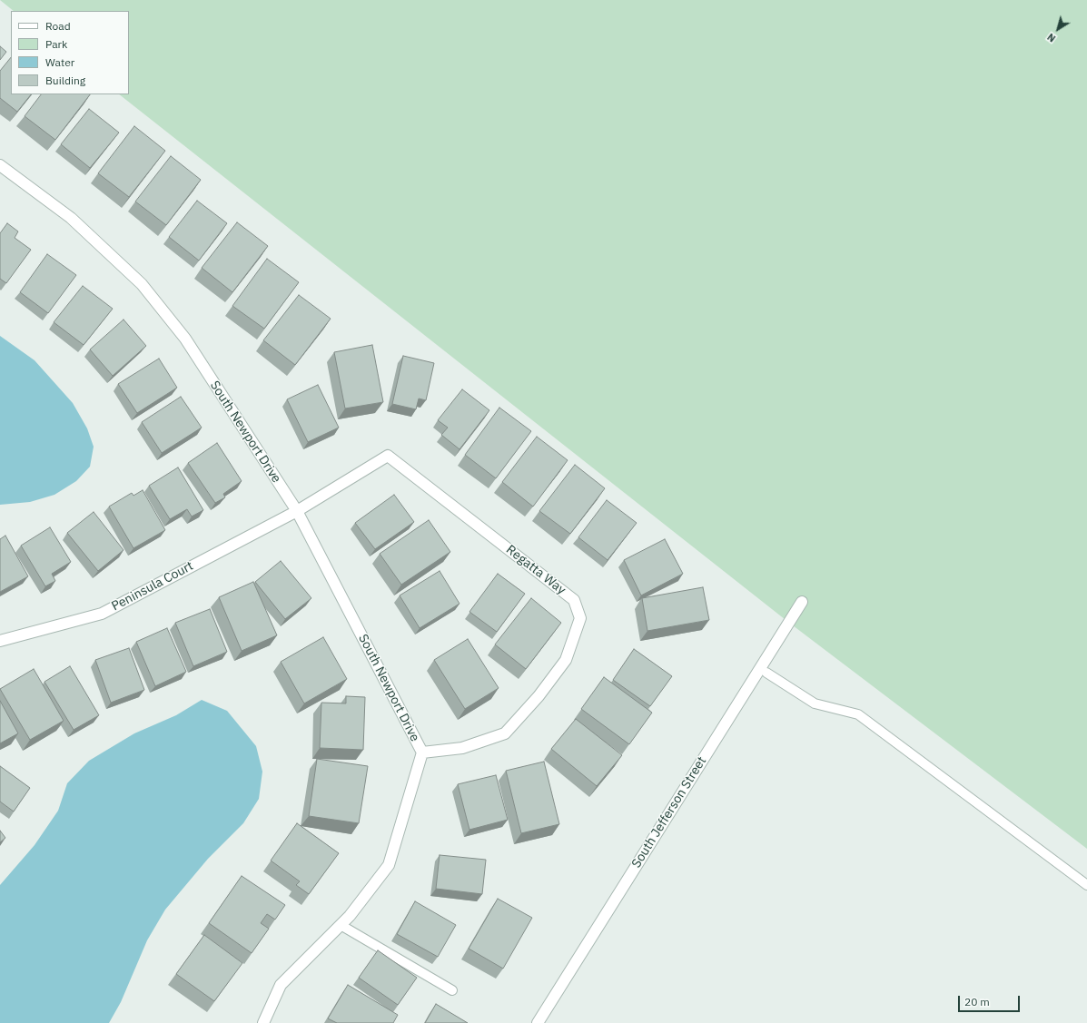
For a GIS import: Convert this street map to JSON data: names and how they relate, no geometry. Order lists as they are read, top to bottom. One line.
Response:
{"streets":{"street":["South Newport Drive","Regatta Way","Peninsula Court","South Jefferson Street"]},"crossings":[["South Newport Drive","Regatta Way"],["South Newport Drive","Peninsula Court"],["Regatta Way","Peninsula Court"]],"legend":["Road","Park","Water","Building"],"scale_bar":"20 m","north":"bottom left"}
